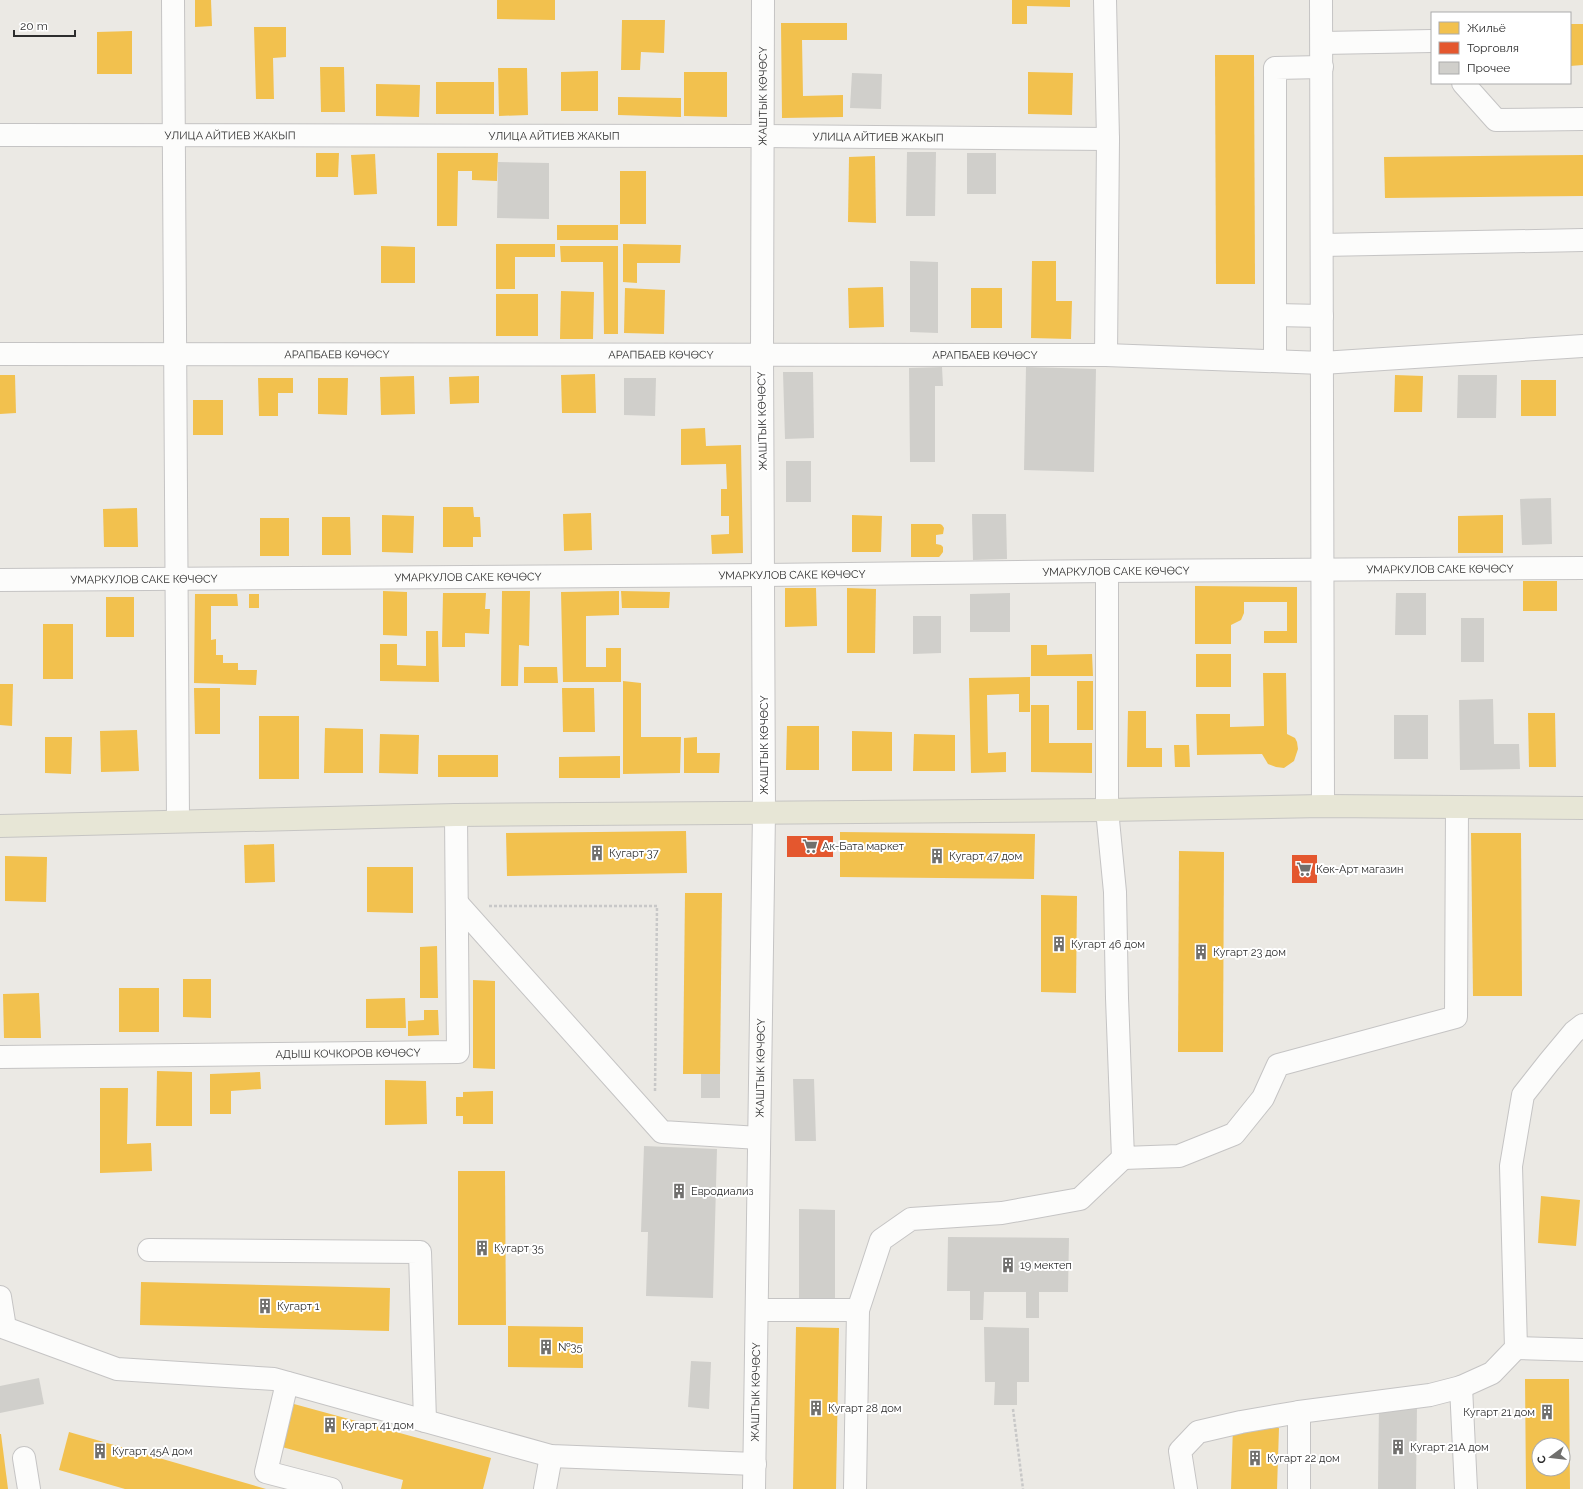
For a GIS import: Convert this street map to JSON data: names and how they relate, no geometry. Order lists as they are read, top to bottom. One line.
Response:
{"streets":{"street":["ЖАШТЫК КӨЧӨСҮ","УЛИЦА АЙТИЕВ ЖАКЫП","АРАПБАЕВ КӨЧӨСҮ","УМАРКУЛОВ САКЕ КӨЧӨСҮ","АДЫШ КОЧКОРОВ КӨЧӨСҮ"]},"crossings":[["ЖАШТЫК КӨЧӨСҮ","УЛИЦА АЙТИЕВ ЖАКЫП"],["ЖАШТЫК КӨЧӨСҮ","АРАПБАЕВ КӨЧӨСҮ"],["ЖАШТЫК КӨЧӨСҮ","УМАРКУЛОВ САКЕ КӨЧӨСҮ"]],"places":{"supermarket":["Ак-Бата маркет","Көк-Арт магазин"],"building":["Кугарт 37","Кугарт 47 дом","Кугарт 46 дом","Кугарт 23 дом","Евродиализ","Кугарт 35","19 мектеп","Кугарт 1","№35","Кугарт 28 дом","Кугарт 21 дом","Кугарт 41 дом","Кугарт 21А дом","Кугарт 45А дом","Кугарт 22 дом"]},"legend":["Жильё","Торговля","Прочее"],"scale_bar":"20 m","north":"left"}
